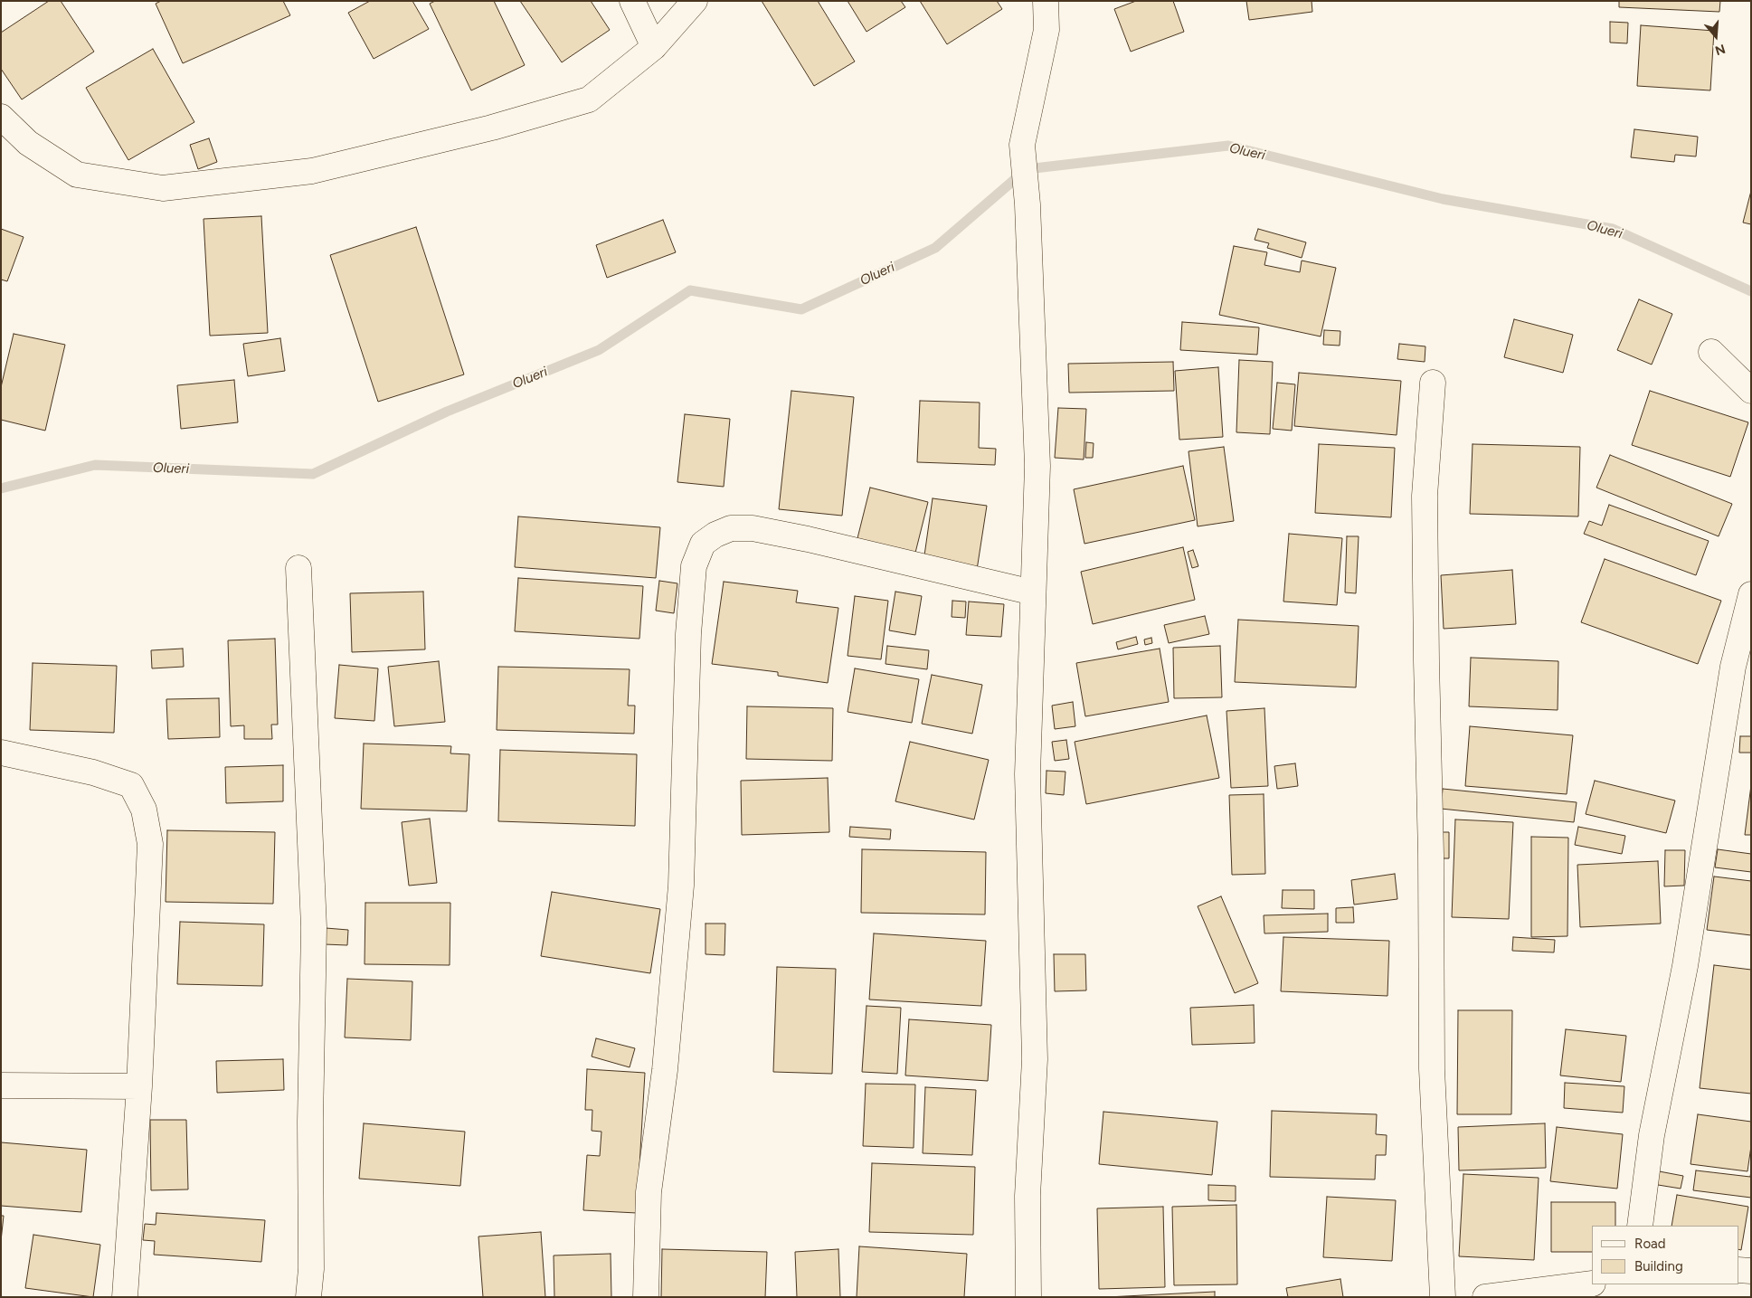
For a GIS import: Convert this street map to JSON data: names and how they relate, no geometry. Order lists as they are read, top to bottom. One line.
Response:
{"water":["Olueri"],"legend":["Road","Building"],"north":"bottom"}
